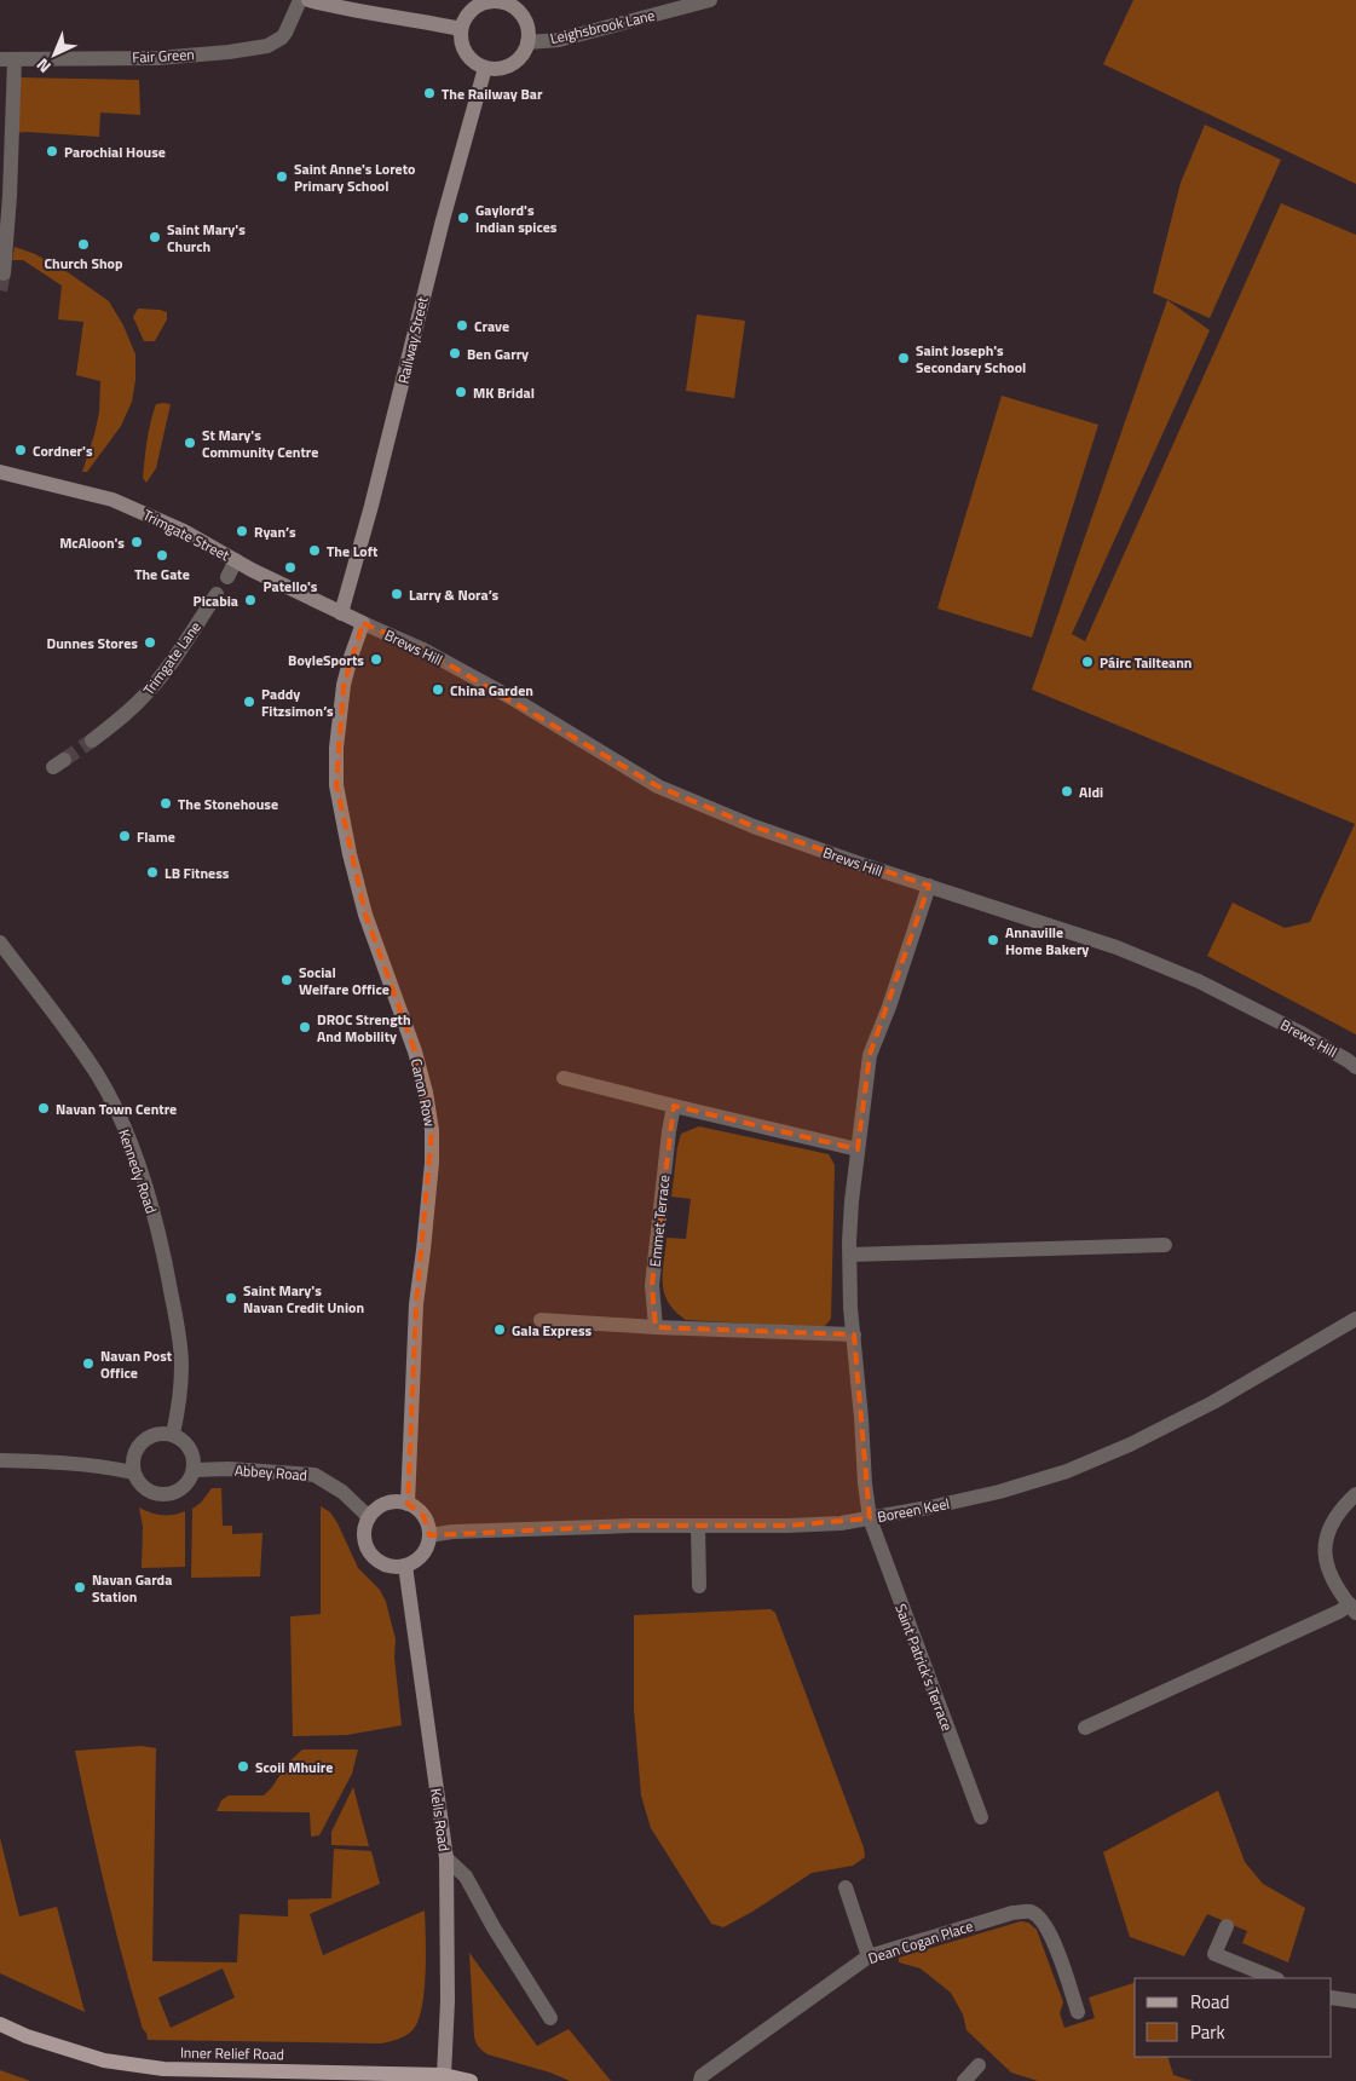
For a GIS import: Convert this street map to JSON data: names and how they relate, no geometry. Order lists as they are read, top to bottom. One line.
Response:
{"streets":{"main road":["Railway Street","Trimgate Street","Canon Row","Kells Road","Inner Relief Road"],"street":["Leighsbrook Lane","Fair Green","Brews Hill","Trimgate Lane","Kennedy Road","Emmet Terrace","Abbey Road","Boreen Keel","Saint Patrick's Terrace","Dean Cogan Place"]},"crossings":[["Leighsbrook Lane","Railway Street"],["Railway Street","Trimgate Street"],["Trimgate Street","Brews Hill"],["Trimgate Street","Canon Row"],["Brews Hill","Canon Row"],["Brews Hill","Saint Patrick's Terrace"],["Canon Row","Abbey Road"],["Canon Row","Boreen Keel"],["Canon Row","Kells Road"],["Kennedy Road","Abbey Road"],["Abbey Road","Boreen Keel"],["Abbey Road","Kells Road"],["Boreen Keel","Saint Patrick's Terrace"],["Boreen Keel","Kells Road"],["Kells Road","Inner Relief Road"]],"places":["The Railway Bar","Parochial House","Saint Anne's Loreto Primary School","Gaylord's Indian spices","Saint Mary's Church","Church Shop","Crave","Ben Garry","Saint Joseph's Secondary School","MK Bridal","St Mary's Community Centre","Cordner's","Ryan’s","McAloon's","The Loft","The Gate","Patello's","Larry & Nora’s","Picabia","Dunnes Stores","BoyleSports","Páirc Tailteann","China Garden","Paddy Fitzsimon’s","Aldi","The Stonehouse","Flame","LB Fitness","Annaville Home Bakery","Social Welfare Office","DROC Strength And Mobility","Navan Town Centre","Saint Mary's Navan Credit Union","Gala Express","Navan Post Office","Navan Garda Station","Scoil Mhuire"],"legend":["Road","Park"],"north":"bottom left"}
